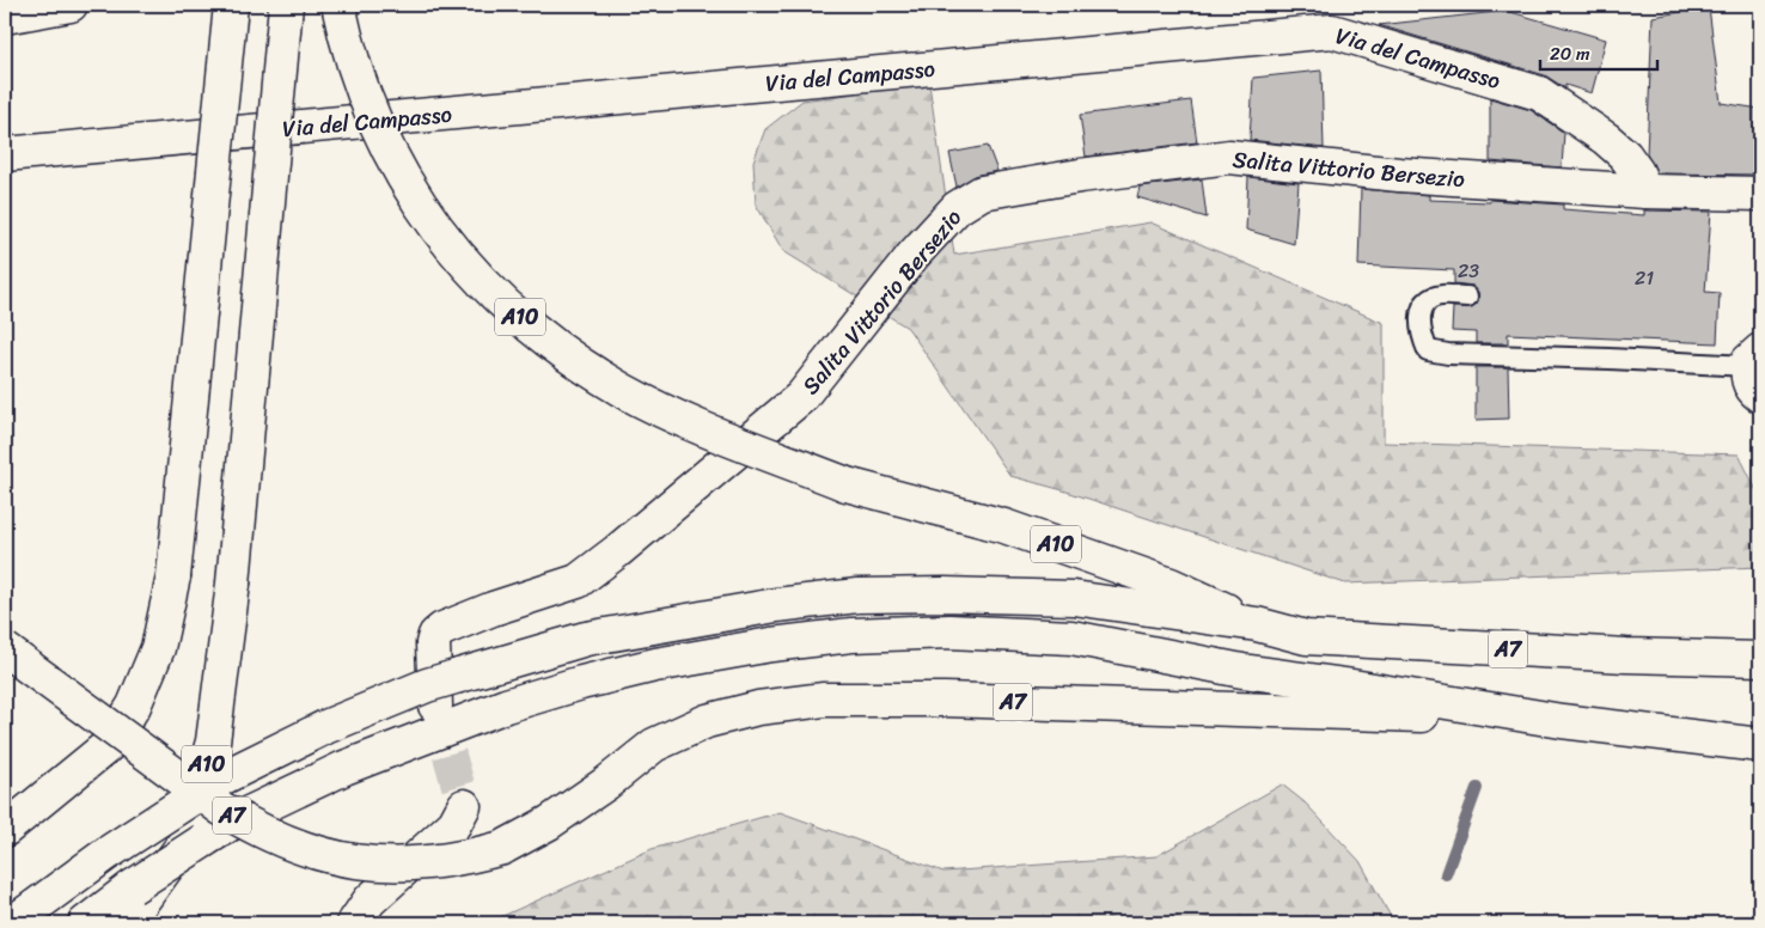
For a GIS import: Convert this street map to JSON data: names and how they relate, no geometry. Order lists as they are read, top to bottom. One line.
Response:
{"streets":{"main road":["Via del Campasso","Salita Vittorio Bersezio","A10","A7"]},"crossings":[["Via del Campasso","Salita Vittorio Bersezio"],["A10","A7"]],"house_numbers":["23","21"],"scale_bar":"20 m"}
